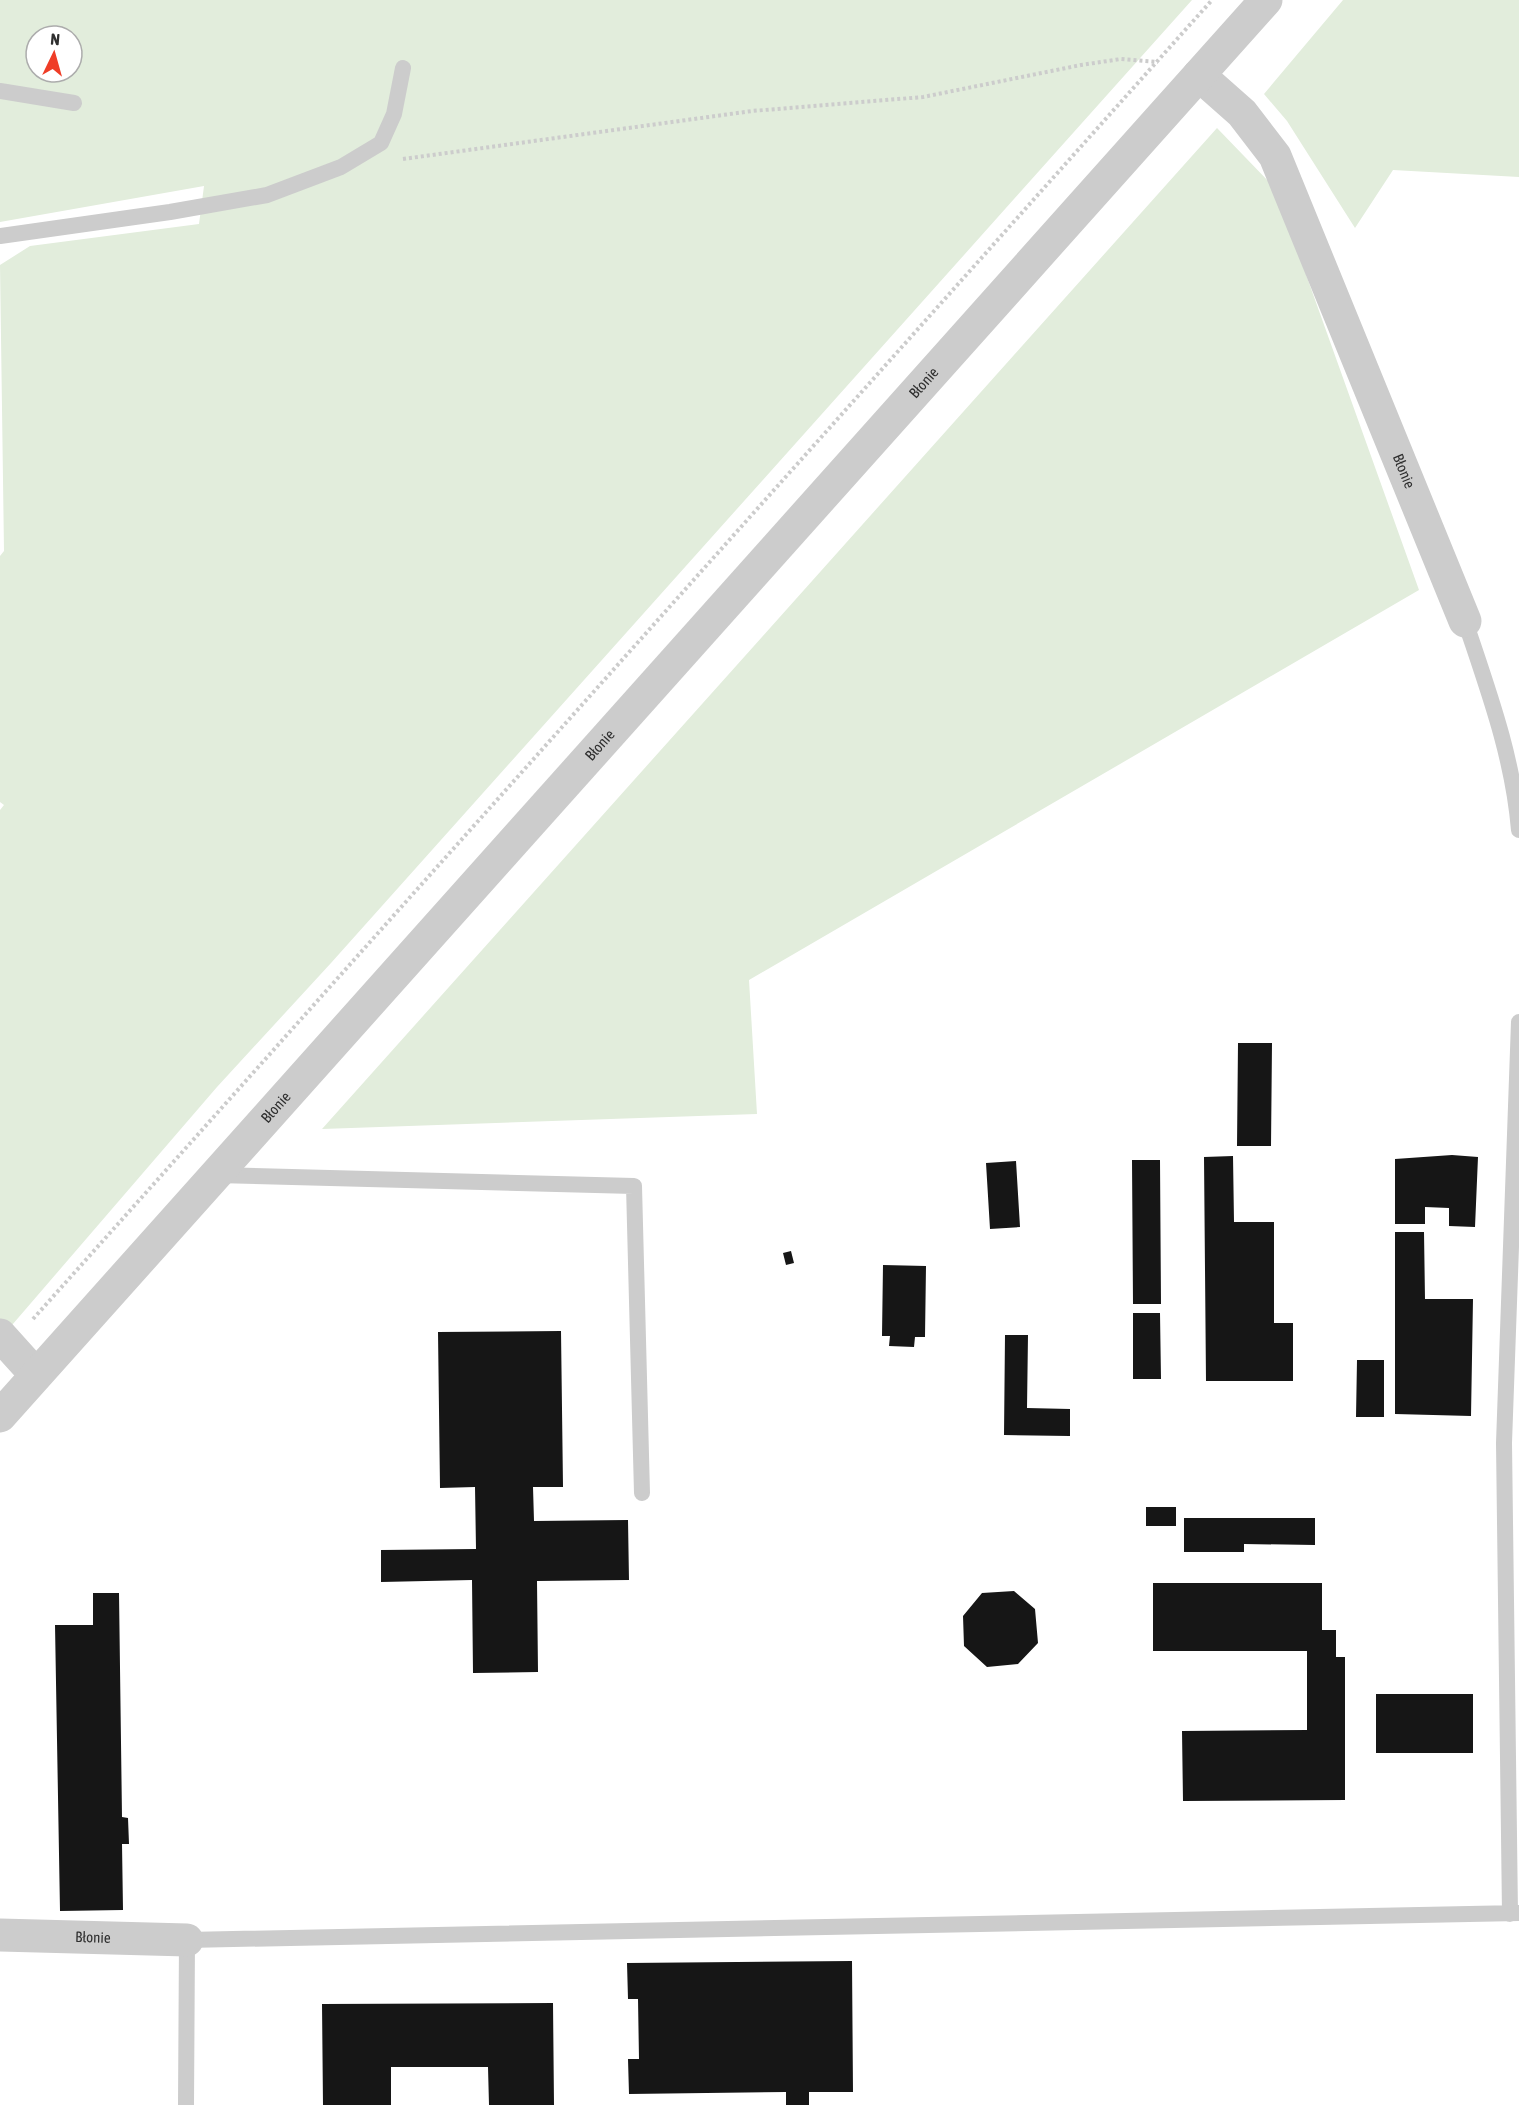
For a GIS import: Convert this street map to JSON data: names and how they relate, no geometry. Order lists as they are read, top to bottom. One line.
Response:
{"streets":{"street":["Błonie"]},"north":"top"}
